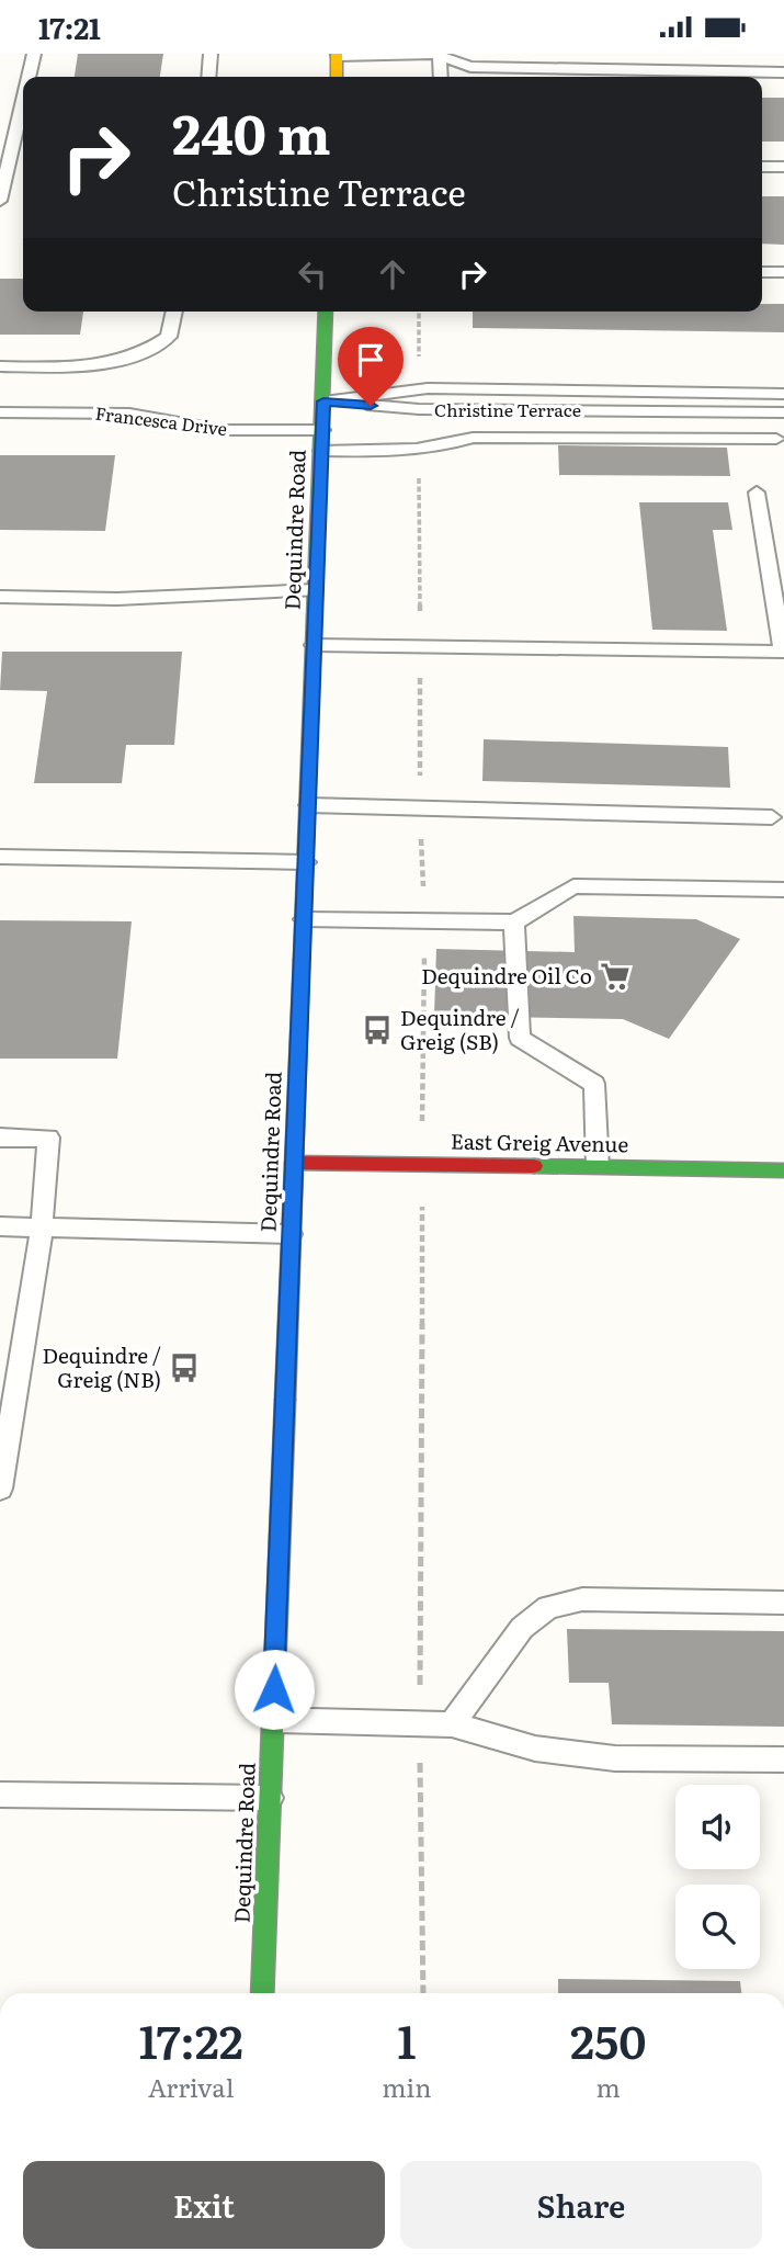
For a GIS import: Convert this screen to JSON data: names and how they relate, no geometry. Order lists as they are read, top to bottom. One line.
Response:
{"streets":{"main road":["Dequindre Road","East Greig Avenue"],"lane":["Christine Terrace","Francesca Drive"]},"crossings":[["Christine Terrace","Dequindre Road"],["Francesca Drive","Dequindre Road"],["Dequindre Road","East Greig Avenue"]],"places":{"supermarket":["Dequindre Oil Co"],"bus stop":["Dequindre / Greig (SB)","Dequindre / Greig (NB)"]},"page":{"status":"17:21","turn":["240 m","Christine Terrace"],"eta":["17:22","Arrival","1","min","250","m"],"buttons":["Exit","Share"]}}
